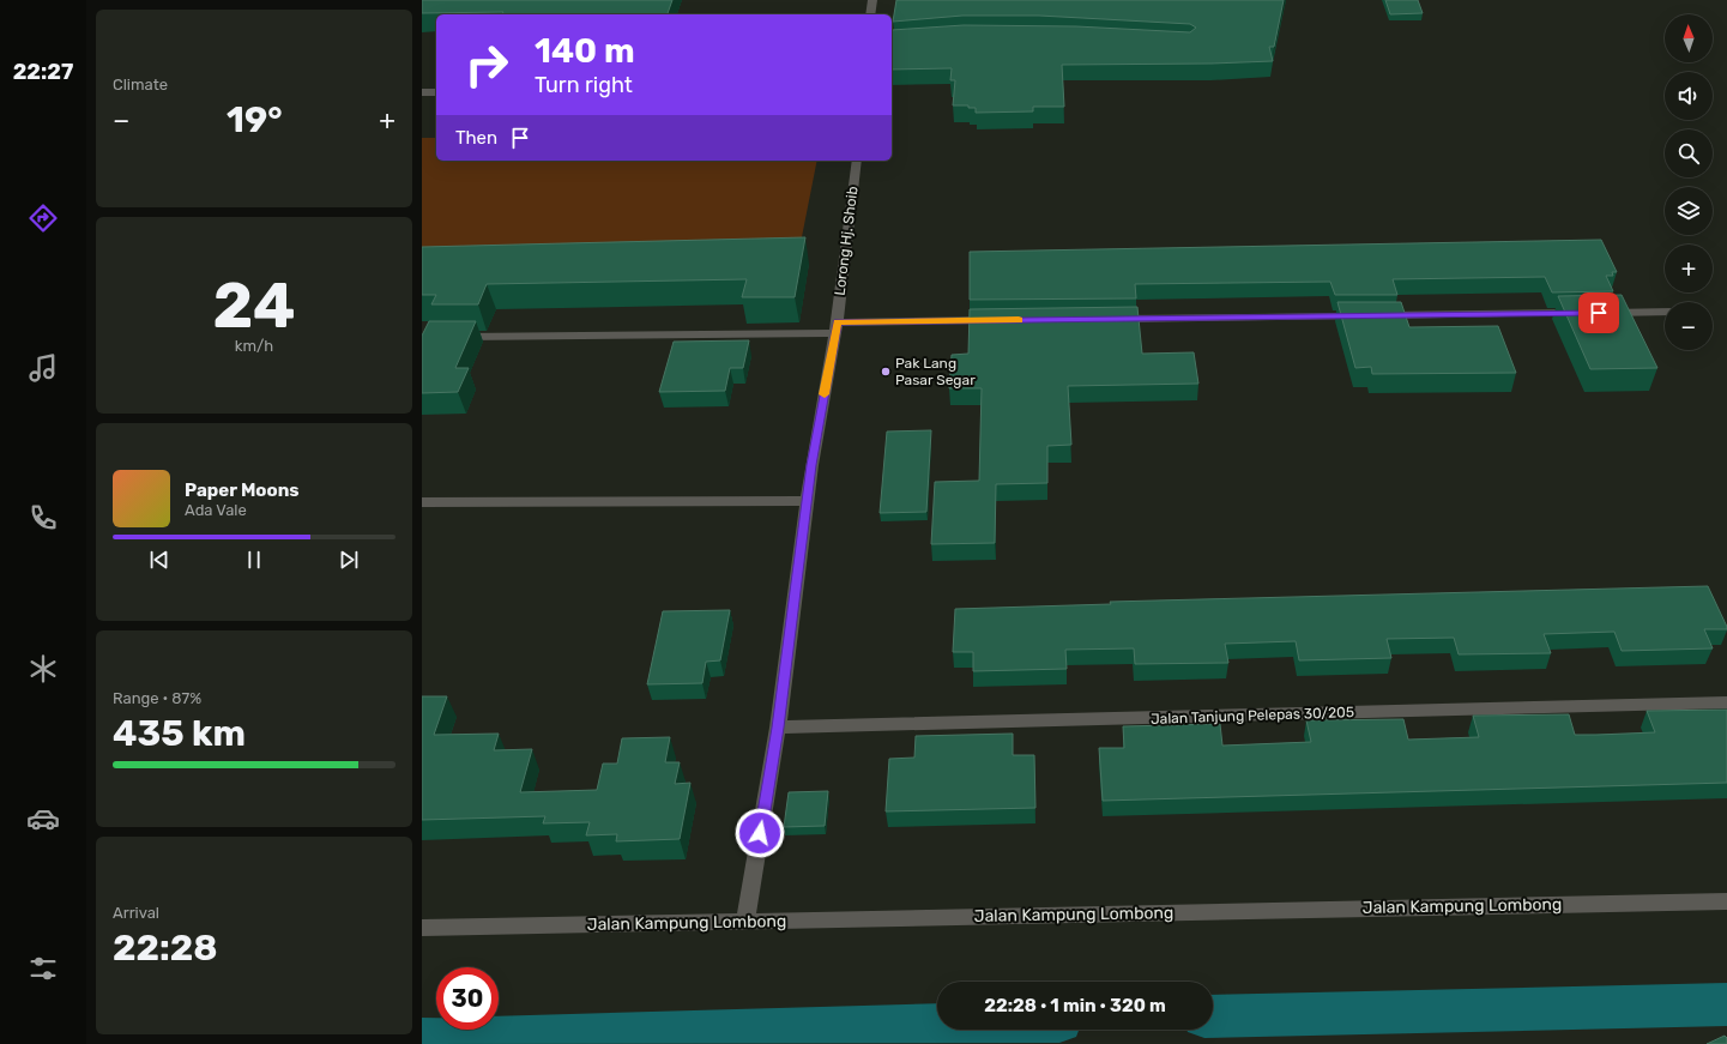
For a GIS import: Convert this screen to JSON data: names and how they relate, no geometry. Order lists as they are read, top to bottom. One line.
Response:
{"streets":{"street":["Lorong Hj. Shoib","Jalan Tanjung Pelepas 30/205","Jalan Kampung Lombong"]},"crossings":[["Lorong Hj. Shoib","Jalan Tanjung Pelepas 30/205"],["Lorong Hj. Shoib","Jalan Kampung Lombong"]],"places":["Pak Lang Pasar Segar"],"north":"top","page":{"tabs":"22:27","tile":["Climate",["24","km/h"],["Range · 87%","435 km"],["Arrival","22:28"]],"map_buttons":["+","−"],"turn":["140 m","Turn right"],"heat":["−","19°","+"],"then":"Then","song":["Paper Moons","Ada Vale"],"limit":"30","trip":"22:28 · 1 min · 320 m"}}
